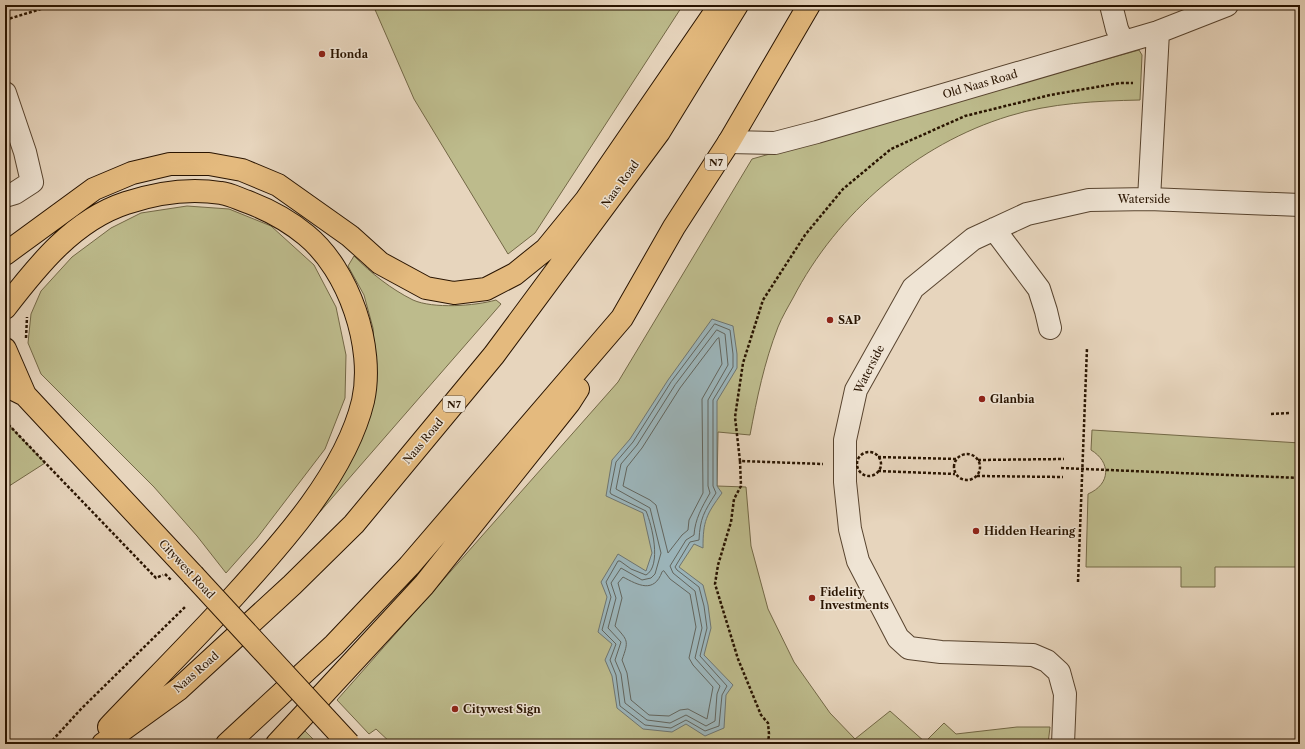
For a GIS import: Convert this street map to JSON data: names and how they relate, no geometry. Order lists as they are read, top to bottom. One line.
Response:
{"streets":{"main road":["N7","Naas Road","Citywest Road"],"street":["Old Naas Road","Waterside"]},"crossings":[["Old Naas Road","N7"]],"places":["Honda","SAP","Glanbia","Hidden Hearing","Fidelity Investments","Citywest Sign"]}
